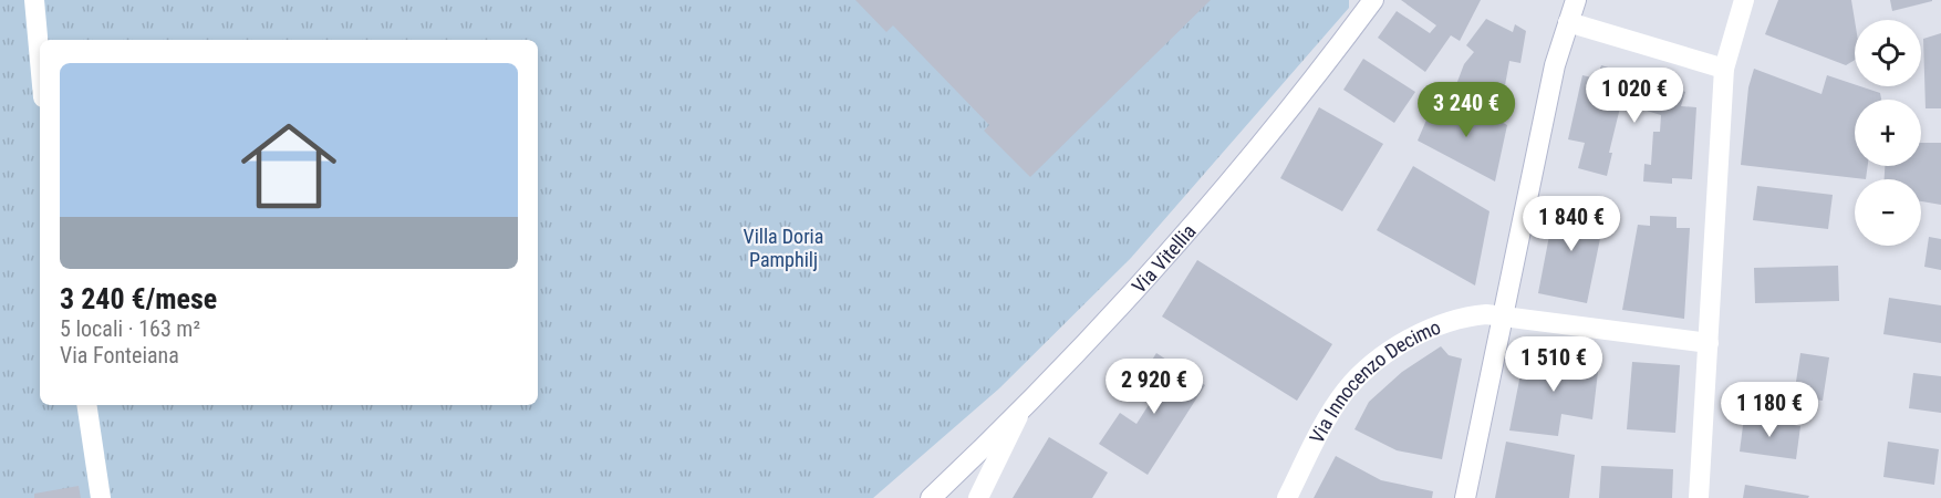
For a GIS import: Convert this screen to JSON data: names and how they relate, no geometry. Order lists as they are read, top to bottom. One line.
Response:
{"streets":{"street":["Via Vitellia","Via Innocenzo Decimo"]},"parks":["Villa Doria Pamphilj"],"page":{"map_buttons":["+","−"],"list":[{"name":"3 240 €/mese","note":"5 locali · 163 m² · Via Fonteiana"}],"price":["1 020 €","3 240 €","1 840 €","1 510 €","2 920 €","1 180 €"]}}
